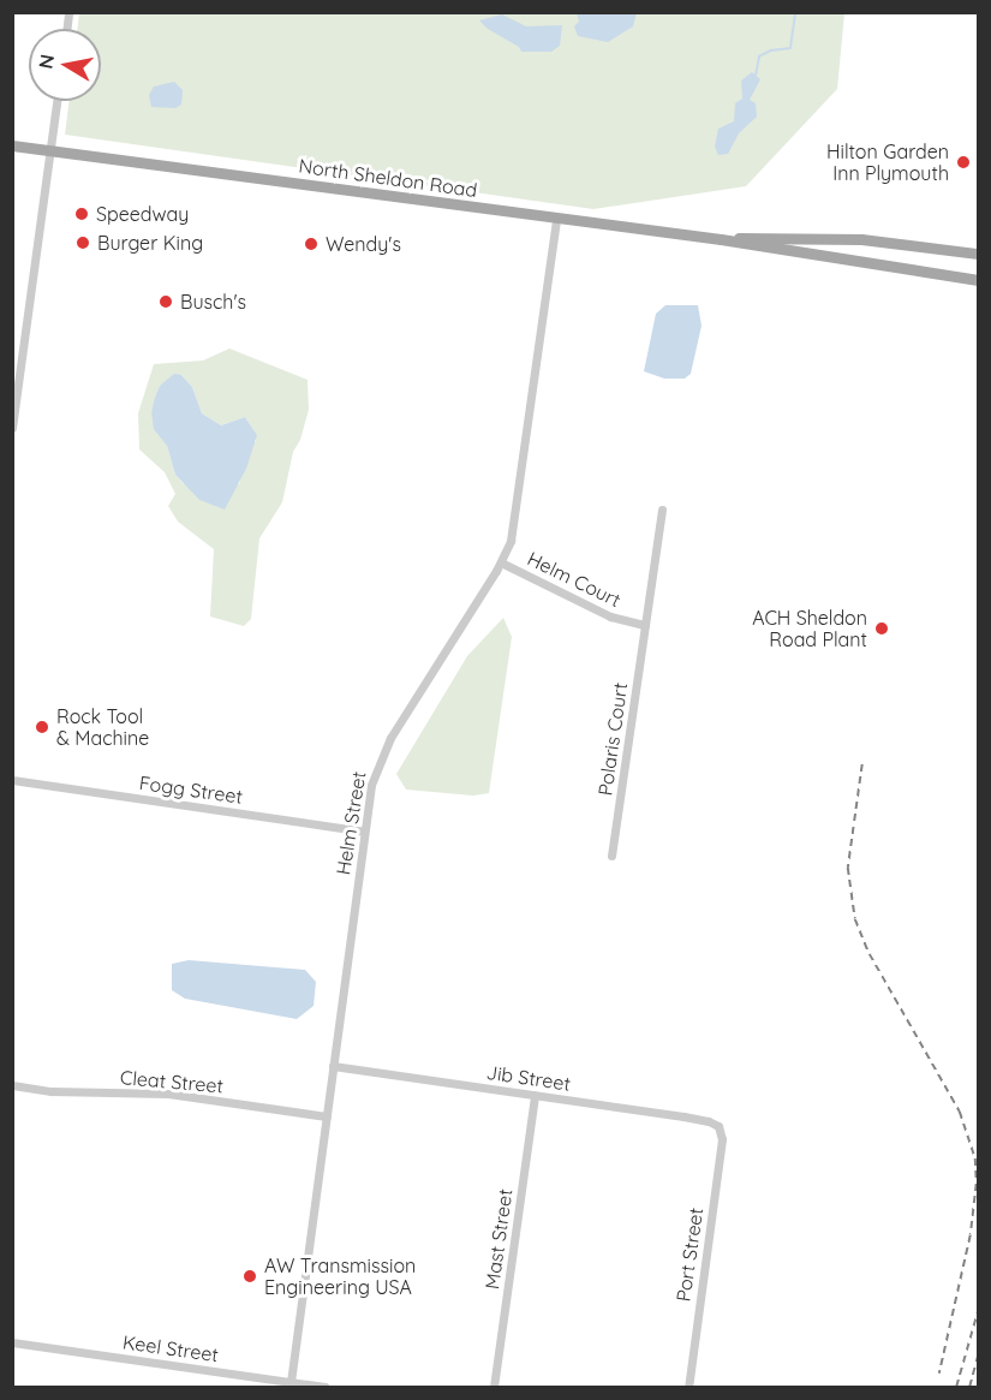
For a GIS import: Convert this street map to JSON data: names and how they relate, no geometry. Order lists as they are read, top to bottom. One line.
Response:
{"streets":{"main road":["North Sheldon Road"],"street":["Helm Court","Polaris Court","Fogg Street","Helm Street","Jib Street","Cleat Street","Mast Street","Port Street","Keel Street"]},"crossings":[["North Sheldon Road","Helm Street"],["Helm Court","Polaris Court"],["Helm Court","Helm Street"],["Fogg Street","Helm Street"],["Helm Street","Jib Street"],["Helm Street","Cleat Street"],["Helm Street","Keel Street"],["Jib Street","Mast Street"],["Jib Street","Port Street"]],"places":["Hilton Garden Inn Plymouth","Speedway","Burger King","Wendy's","Busch's","ACH Sheldon Road Plant","Rock Tool & Machine","AW Transmission Engineering USA"],"north":"left"}
